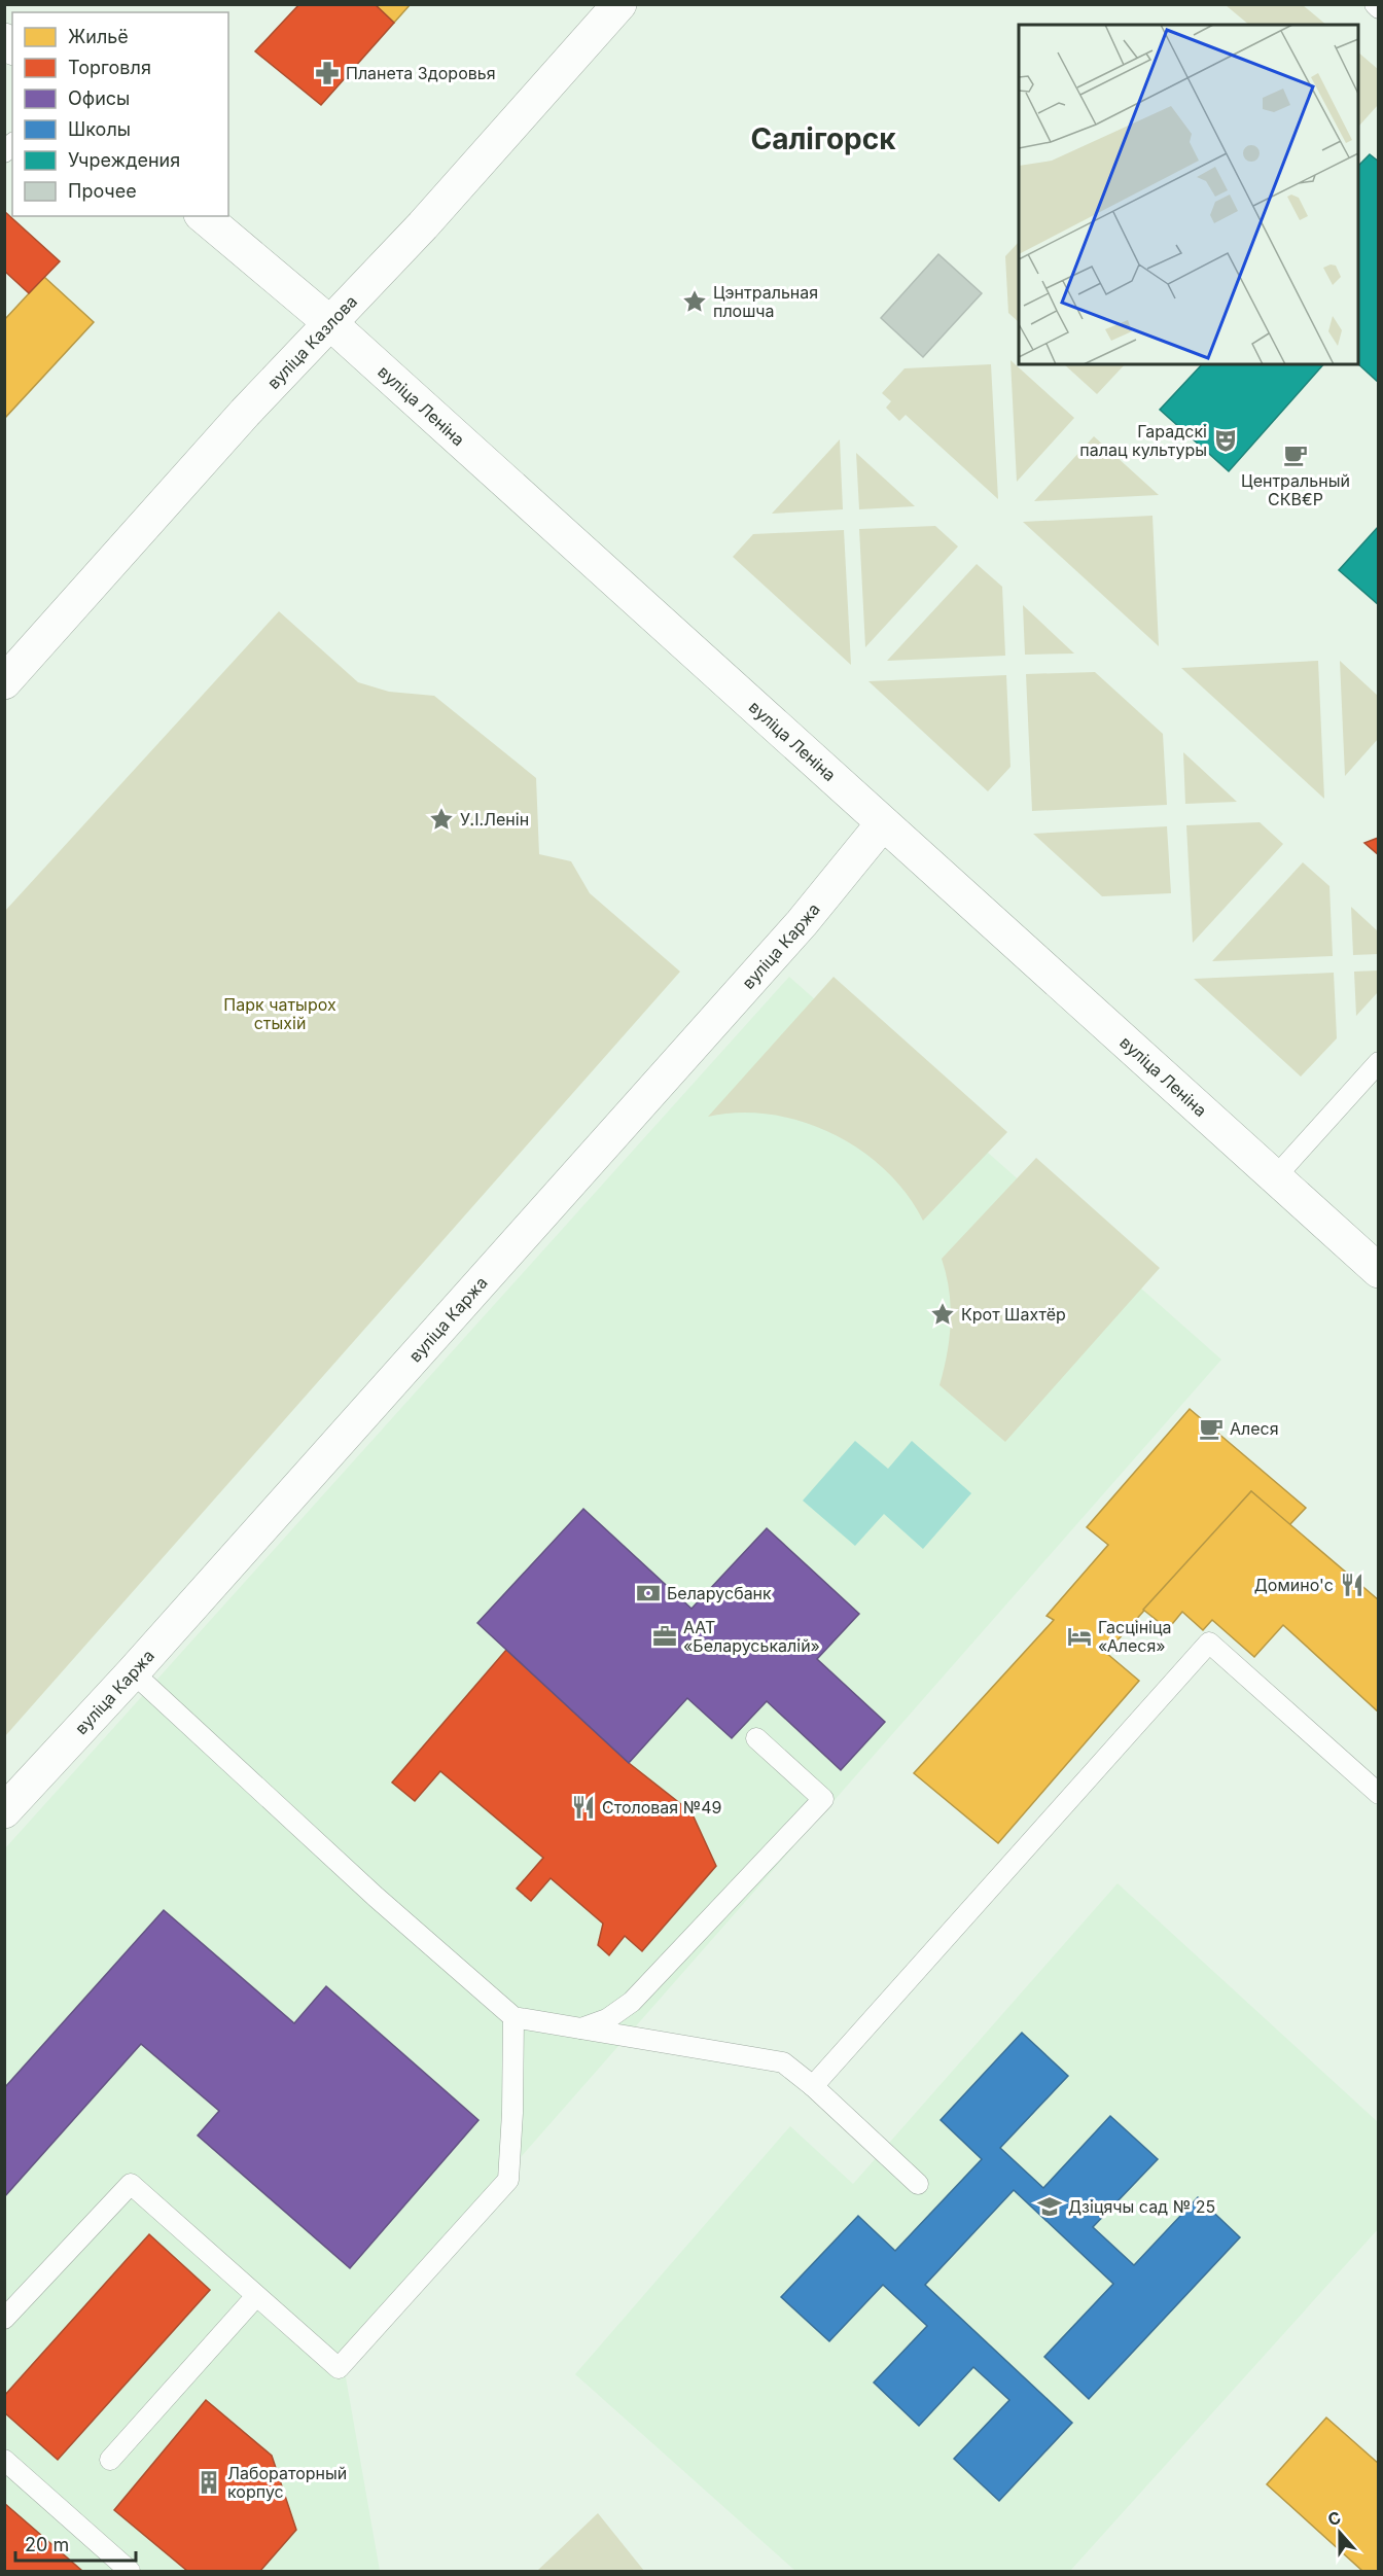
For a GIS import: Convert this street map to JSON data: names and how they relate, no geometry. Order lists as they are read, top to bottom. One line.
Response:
{"streets":{"main road":["вуліца Казлова","вуліца Леніна","вуліца Каржа"]},"crossings":[["вуліца Казлова","вуліца Леніна"],["вуліца Леніна","вуліца Каржа"]],"districts":["Салігорск"],"parks":["Парк чатырох стыхій"],"places":{"pharmacy":["Планета Здоровья"],"place":["Цэнтральная плошча","У.І.Ленін","Крот Шахтёр"],"theatre":["Гарадскі палац культуры"],"cafe":["Центральный СКВ€Р","Алеся"],"restaurant":["Домино'c","Столовая №49"],"bank":["Беларусбанк"],"office":["ААТ «Беларуськалій»"],"hotel":["Гасцініца «Алеся»"],"school or university":["Дзіцячы сад № 25"],"building":["Лабораторный корпус"]},"legend":["Жильё","Торговля","Офисы","Школы","Учреждения","Прочее"],"scale_bar":"20 m","north":"top"}
